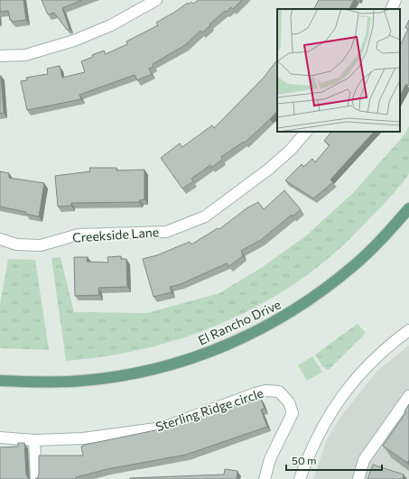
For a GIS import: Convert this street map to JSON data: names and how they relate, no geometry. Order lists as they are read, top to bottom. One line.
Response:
{"streets":{"main road":["El Rancho Drive"],"street":["Creekside Lane","Sterling Ridge circle"]},"scale_bar":"50 m"}
